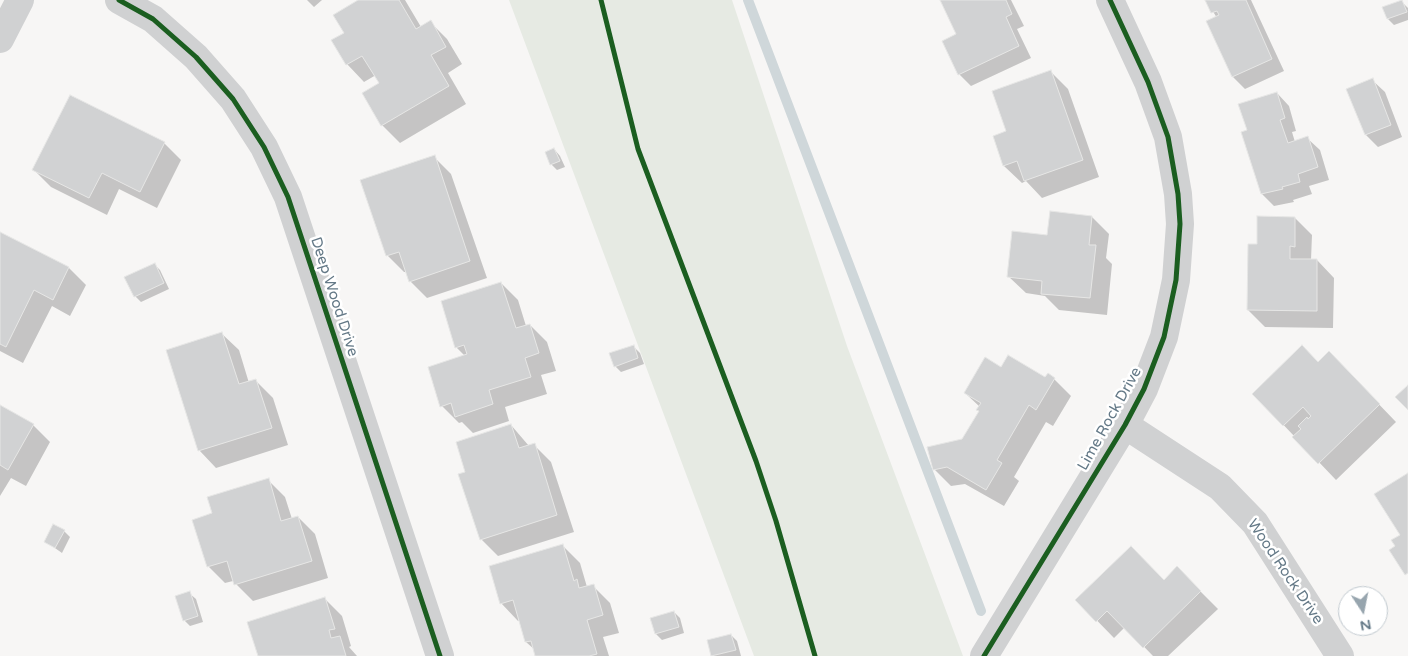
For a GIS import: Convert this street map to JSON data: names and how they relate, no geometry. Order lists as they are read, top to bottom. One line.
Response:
{"streets":{"street":["Deep Wood Drive","Lime Rock Drive","Wood Rock Drive"]},"crossings":[["Lime Rock Drive","Wood Rock Drive"]],"north":"bottom"}
